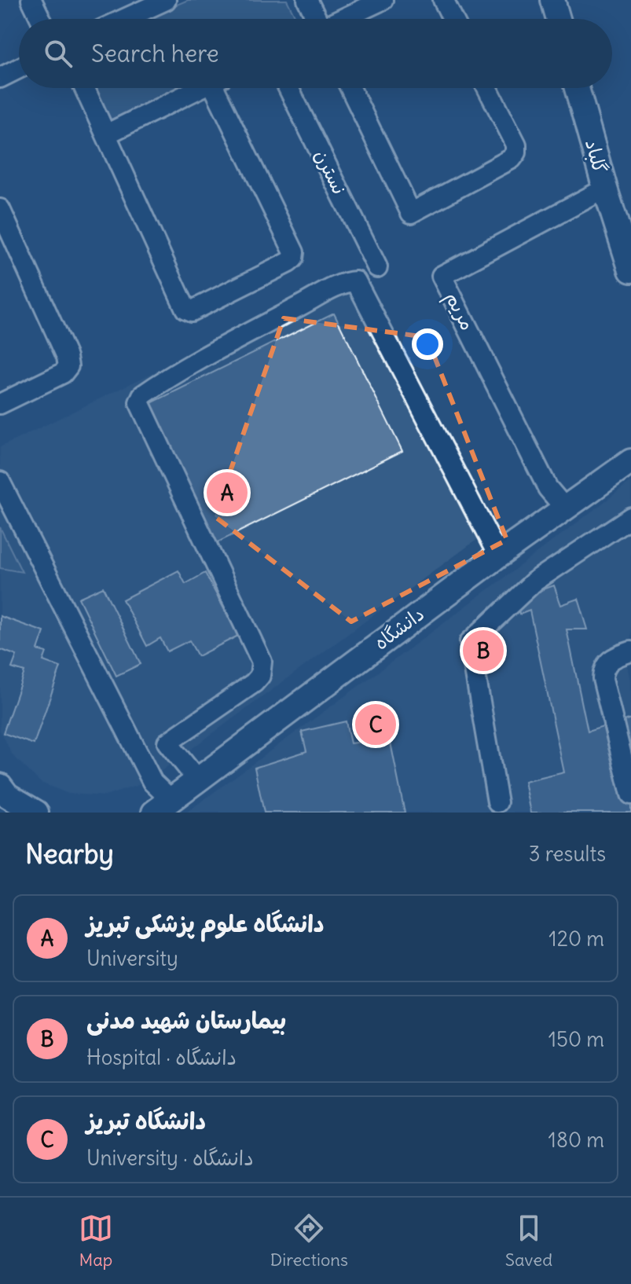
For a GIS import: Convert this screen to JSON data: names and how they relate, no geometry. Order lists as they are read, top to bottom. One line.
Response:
{"streets":{"main road":["گلباد","دانشگاه"],"street":["نسترن","مریم"]},"crossings":[["گلباد","مریم"],["مریم","دانشگاه"]],"page":{"search":"Search here","pins":["A","B","C"],"heading":["Nearby","3 results"],"list":[{"mark":"A","name":"دانشگاه علوم پزشکی تبریز","note":"University","value":"120 m"},{"mark":"B","name":"بیمارستان شهید مدنی","note":"Hospital · دانشگاه","value":"150 m"},{"mark":"C","name":"دانشگاه تبریز","note":"University · دانشگاه","value":"180 m"}],"nav":["Map","Directions","Saved"]}}
